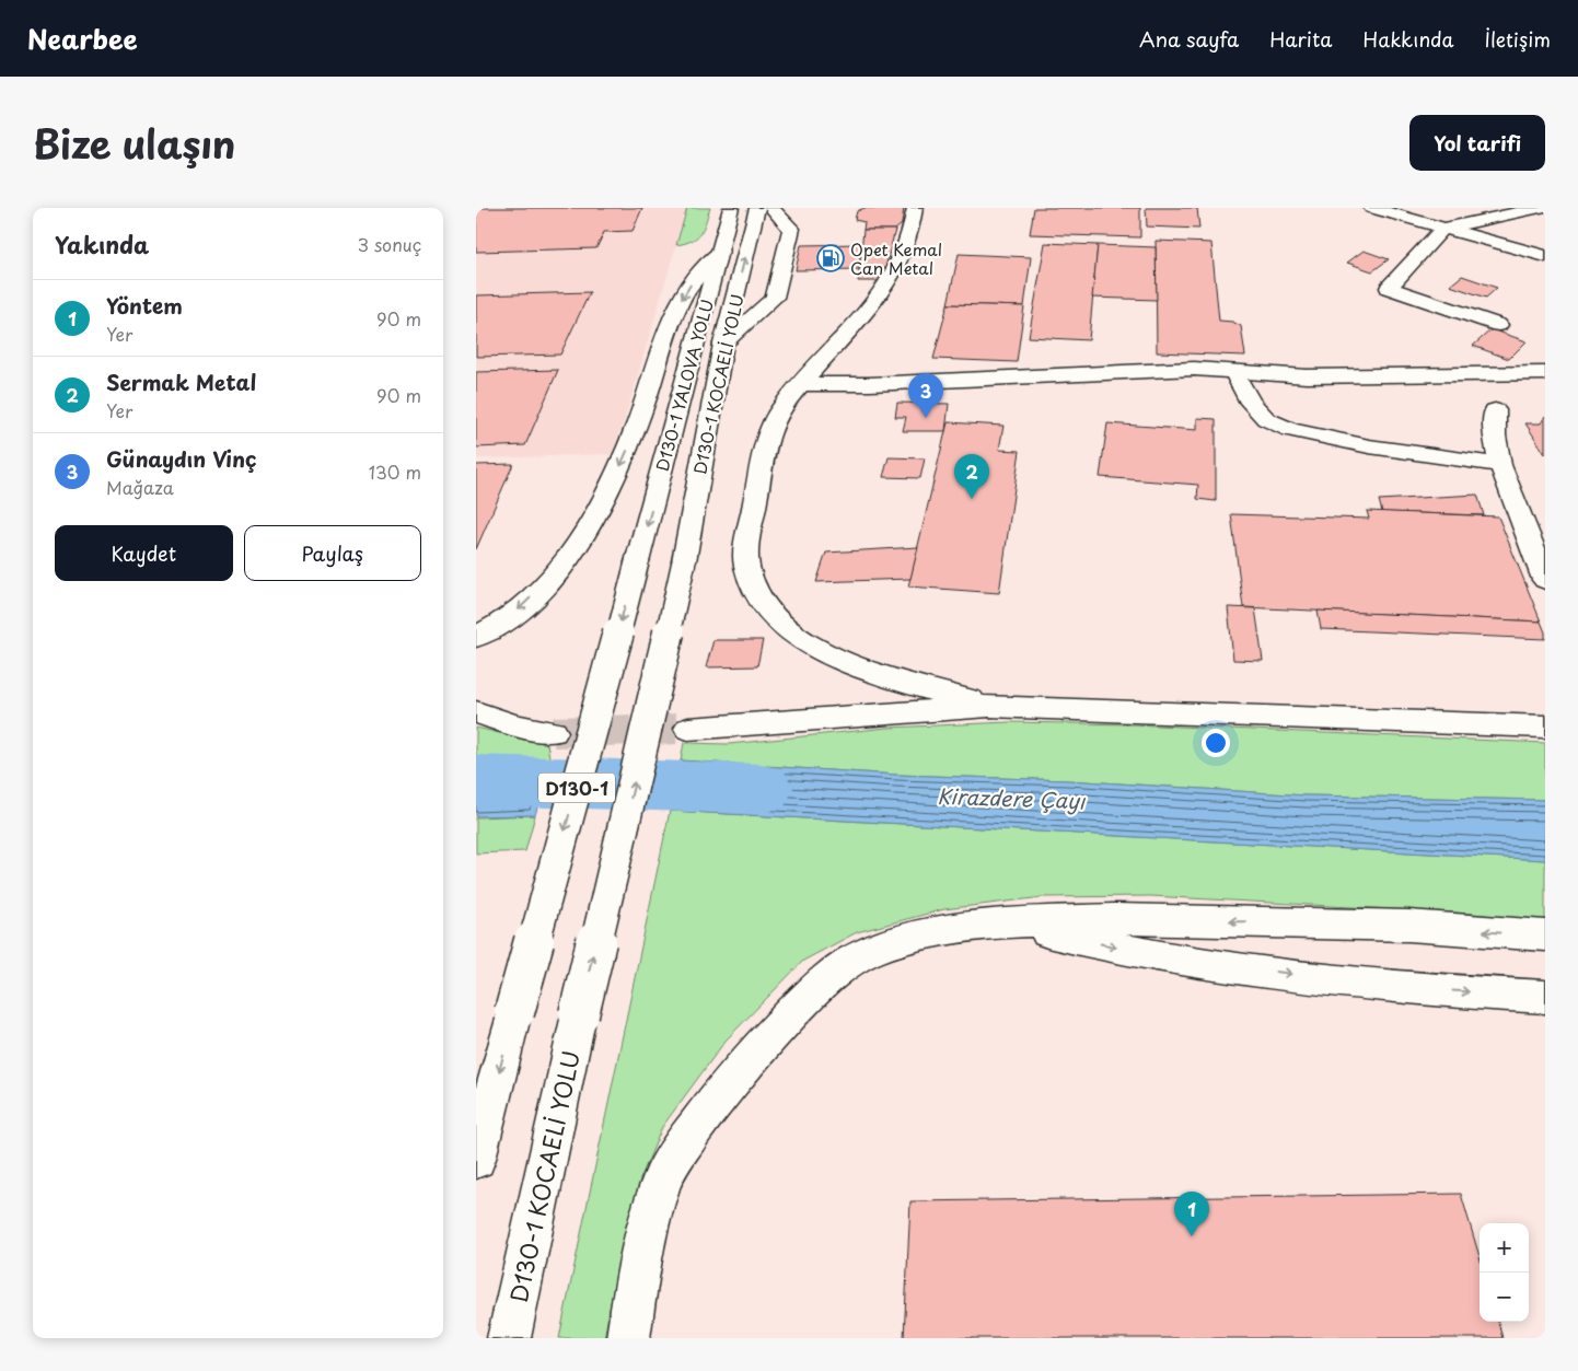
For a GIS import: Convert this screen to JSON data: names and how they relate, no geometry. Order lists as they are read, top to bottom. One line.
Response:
{"streets":{"main road":["D130-1 KOCAELİ YOLU","D130-1 YALOVA YOLU","D130-1"]},"water":["Kirazdere Çayı"],"places":{"fuel station":["Opet Kemal Can Metal"]},"page":{"header":"Nearbee","nav":["Ana sayfa","Harita","Hakkında","İletişim"],"title":"Bize ulaşın","buttons":["Yol tarifi",["Kaydet","Paylaş"]],"heading":["Yakında","3 sonuç"],"list":[{"mark":"1","name":"Yöntem","note":"Yer","value":"90 m"},{"mark":"2","name":"Sermak Metal","note":"Yer","value":"90 m"},{"mark":"3","name":"Günaydın Vinç","note":"Mağaza","value":"130 m"}],"pins":["3","2","1"],"map_buttons":["+","−"]}}
